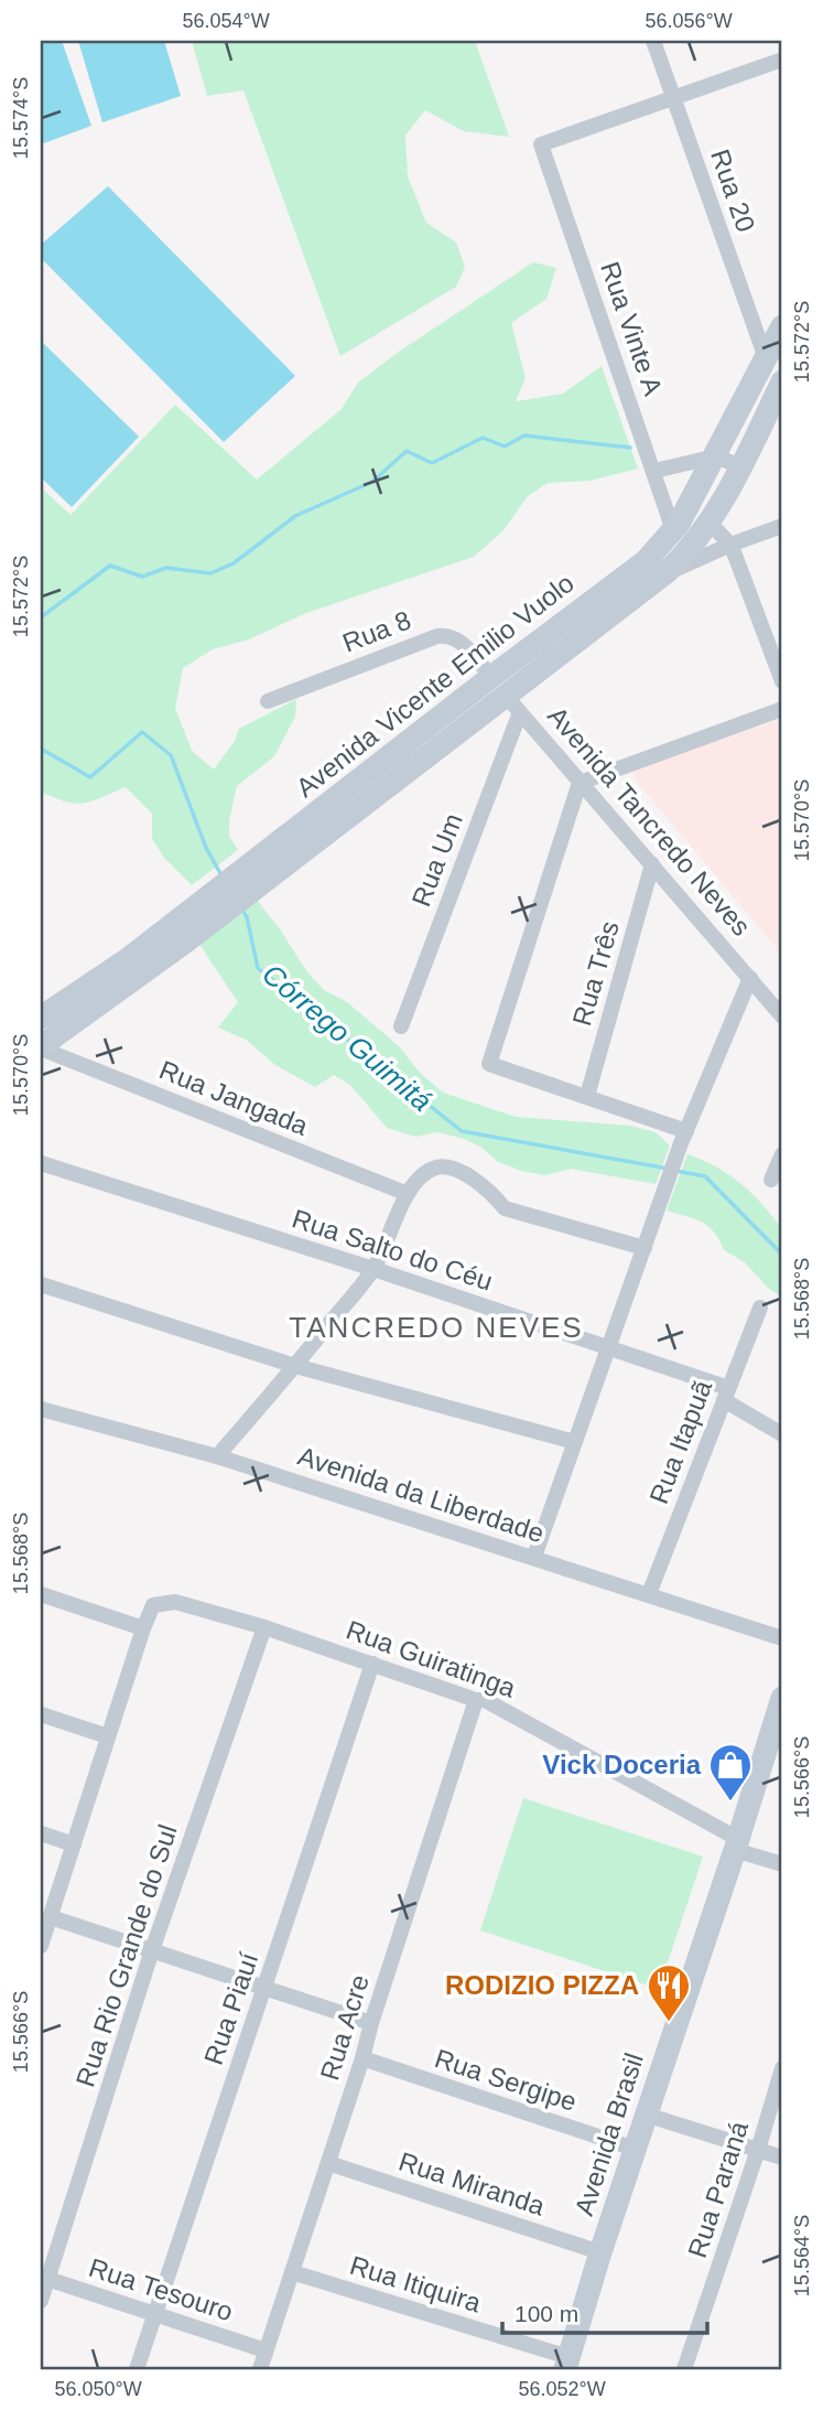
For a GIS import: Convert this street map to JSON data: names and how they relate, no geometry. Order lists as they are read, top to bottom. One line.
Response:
{"streets":{"main road":["Avenida Vicente Emilio Vuolo","Avenida Brasil"],"street":["Rua 20","Rua Vinte A","Rua 8","Avenida Tancredo Neves","Rua Um","Rua Três","Rua Jangada","Rua Salto do Céu","Rua Itapuã","Avenida da Liberdade","Rua Guiratinga","Rua Rio Grande do Sul","Rua Piauí","Rua Acre","Rua Sergipe","Rua Miranda","Rua Paraná","Rua Itiquira","Rua Tesouro"]},"crossings":[["Rua 20","Rua Vinte A"],["Rua 20","Avenida Vicente Emilio Vuolo"],["Rua Vinte A","Avenida Vicente Emilio Vuolo"],["Rua 8","Avenida Vicente Emilio Vuolo"],["Avenida Vicente Emilio Vuolo","Avenida Tancredo Neves"],["Avenida Vicente Emilio Vuolo","Rua Um"],["Avenida Vicente Emilio Vuolo","Rua Jangada"],["Avenida Tancredo Neves","Rua Um"],["Avenida Tancredo Neves","Rua Três"],["Rua Salto do Céu","Rua Itapuã"],["Rua Itapuã","Avenida da Liberdade"],["Rua Guiratinga","Rua Rio Grande do Sul"],["Rua Guiratinga","Rua Piauí"],["Rua Guiratinga","Rua Acre"],["Rua Guiratinga","Avenida Brasil"],["Rua Rio Grande do Sul","Rua Tesouro"],["Rua Piauí","Rua Tesouro"],["Rua Acre","Rua Sergipe"],["Rua Acre","Rua Miranda"],["Rua Acre","Rua Itiquira"],["Rua Acre","Rua Tesouro"],["Rua Sergipe","Avenida Brasil"],["Avenida Brasil","Rua Miranda"],["Avenida Brasil","Rua Itiquira"]],"districts":["TANCREDO NEVES"],"water":["Córrego Guimitá"],"places":{"shop":["Vick Doceria"],"restaurant":["RODIZIO PIZZA"]},"scale_bar":"100 m","coordinates":["56.054°W","56.056°W","15.574°S","15.572°S","15.570°S","15.568°S","15.566°S","15.564°S","56.050°W","56.052°W"]}
